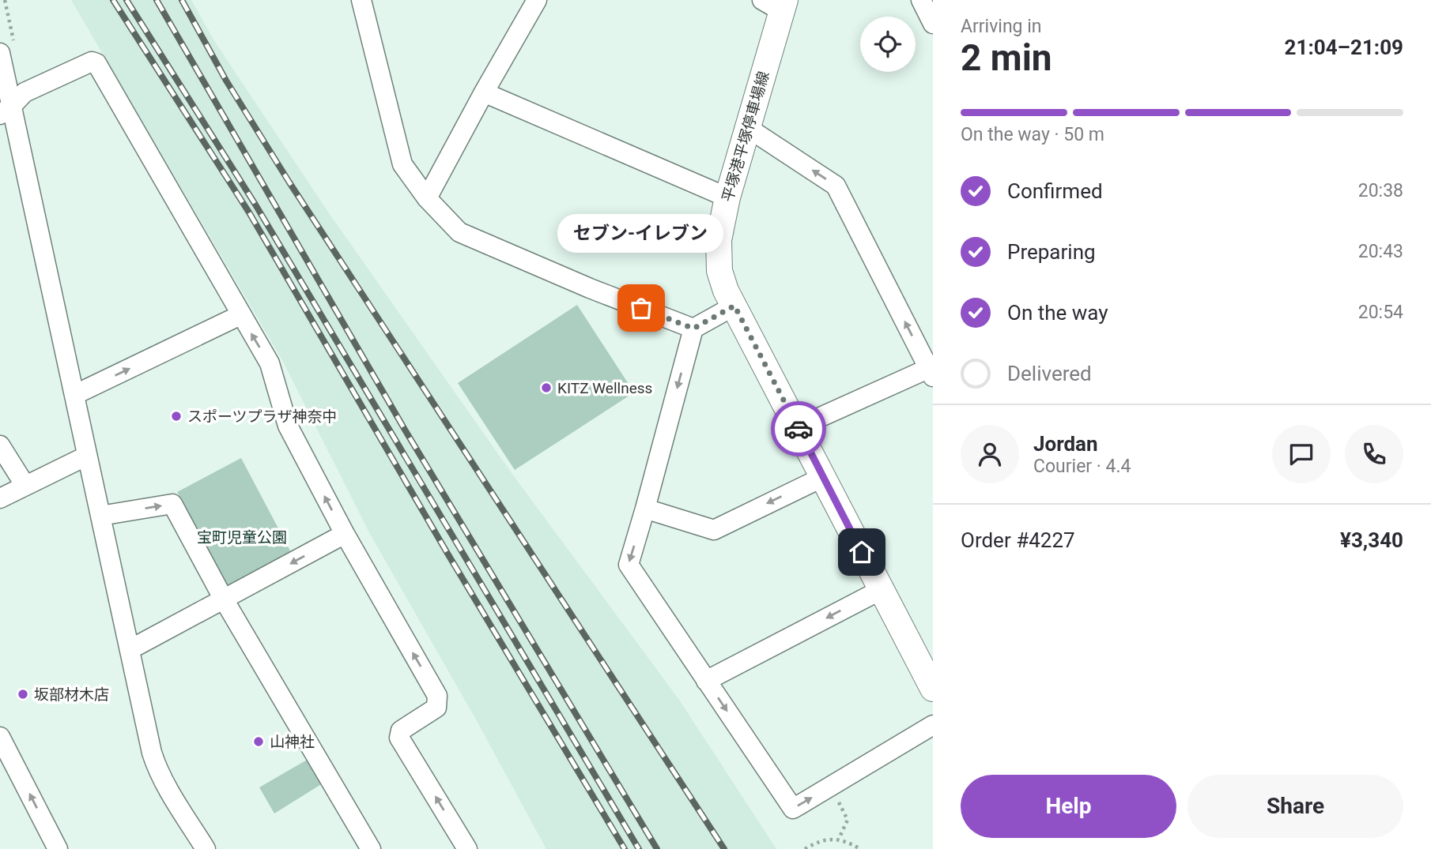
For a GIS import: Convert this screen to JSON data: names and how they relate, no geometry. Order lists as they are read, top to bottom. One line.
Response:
{"streets":{"main road":["平塚港平塚停車場線"]},"parks":["宝町児童公園"],"places":["セブン-イレブン","KITZ Wellness","スポーツプラザ神奈中","坂部材木店","山神社"],"page":{"heading":["2 min","Arriving in","21:04–21:09"],"panel":["Jordan","Courier · 4.4","Order #4227","¥3,340"],"bar":"On the way · 50 m","list":[["Confirmed","20:38"],["Preparing","20:43"],["On the way","20:54"],"Delivered"],"bubble":"セブン-イレブン","buttons":["Help","Share"]}}
